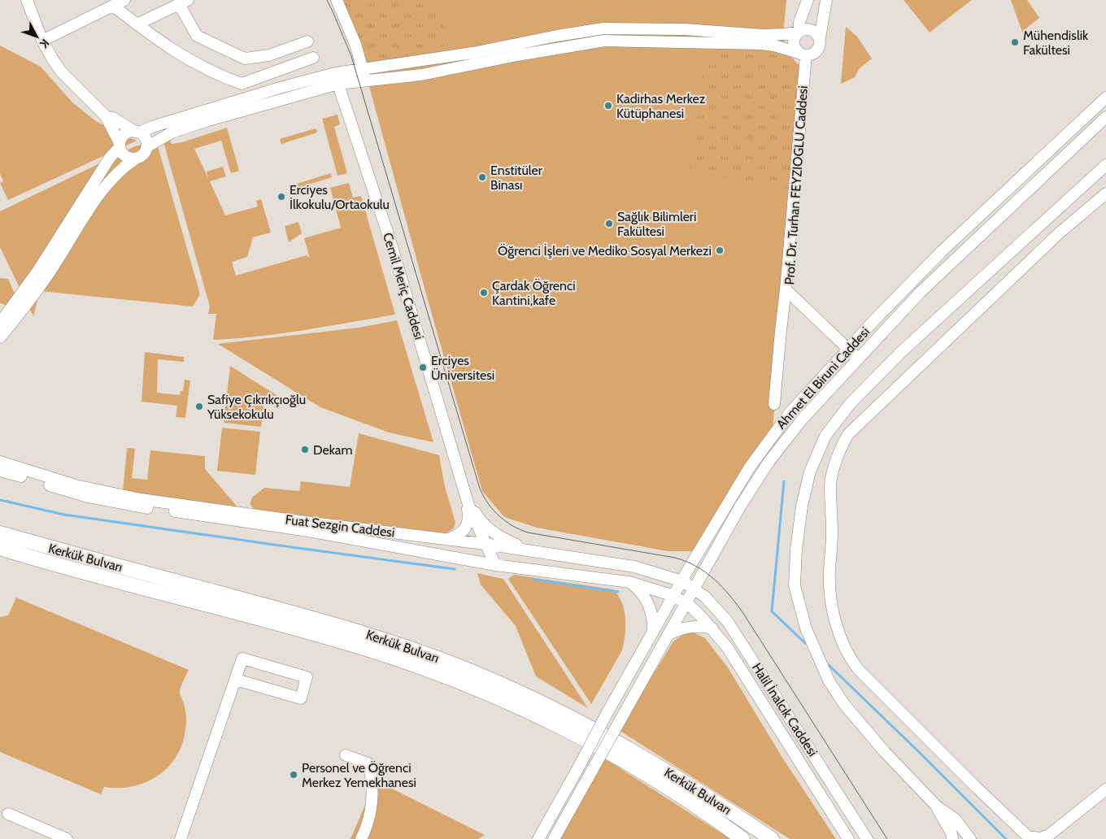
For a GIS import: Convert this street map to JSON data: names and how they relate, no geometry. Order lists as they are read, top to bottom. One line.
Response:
{"streets":{"main road":["Kerkük Bulvarı"],"street":["Prof. Dr. Turhan FEYZIOGLU Caddesi","Cemil Meriç Caddesi","Ahmet El Biruni Caddesi","Fuat Sezgin Caddesi","Halil İnalcık Caddesi"]},"crossings":[["Prof. Dr. Turhan FEYZIOGLU Caddesi","Ahmet El Biruni Caddesi"],["Ahmet El Biruni Caddesi","Fuat Sezgin Caddesi"],["Ahmet El Biruni Caddesi","Halil İnalcık Caddesi"],["Fuat Sezgin Caddesi","Halil İnalcık Caddesi"]],"places":["Mühendislik Fakültesi","Kadirhas Merkez Kütüphanesi","Enstitüler Binası","Erciyes İlkokulu/Ortaokulu","Sağlık Bilimleri Fakültesi","Öğrenci İşleri ve Mediko Sosyal Merkezi","Çardak Öğrenci Kantini,kafe","Erciyes Üniversitesi","Safiye Çıkrıkçıoğlu Yüksekokulu","Dekam","Personel ve Öğrenci Merkez Yemekhanesi"],"north":"bottom right"}
